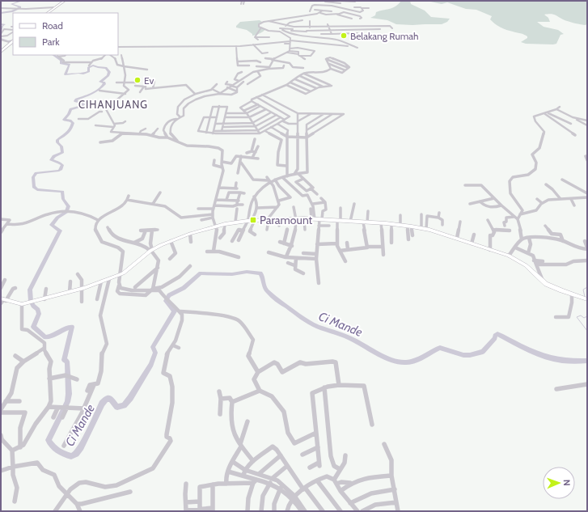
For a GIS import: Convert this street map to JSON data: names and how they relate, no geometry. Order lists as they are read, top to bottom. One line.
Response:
{"districts":["CIHANJUANG"],"water":["Ci Mande"],"places":{"other":["Belakang Rumah","Ev"],"transit":["Paramount"]},"legend":["Road","Park"],"north":"right"}
